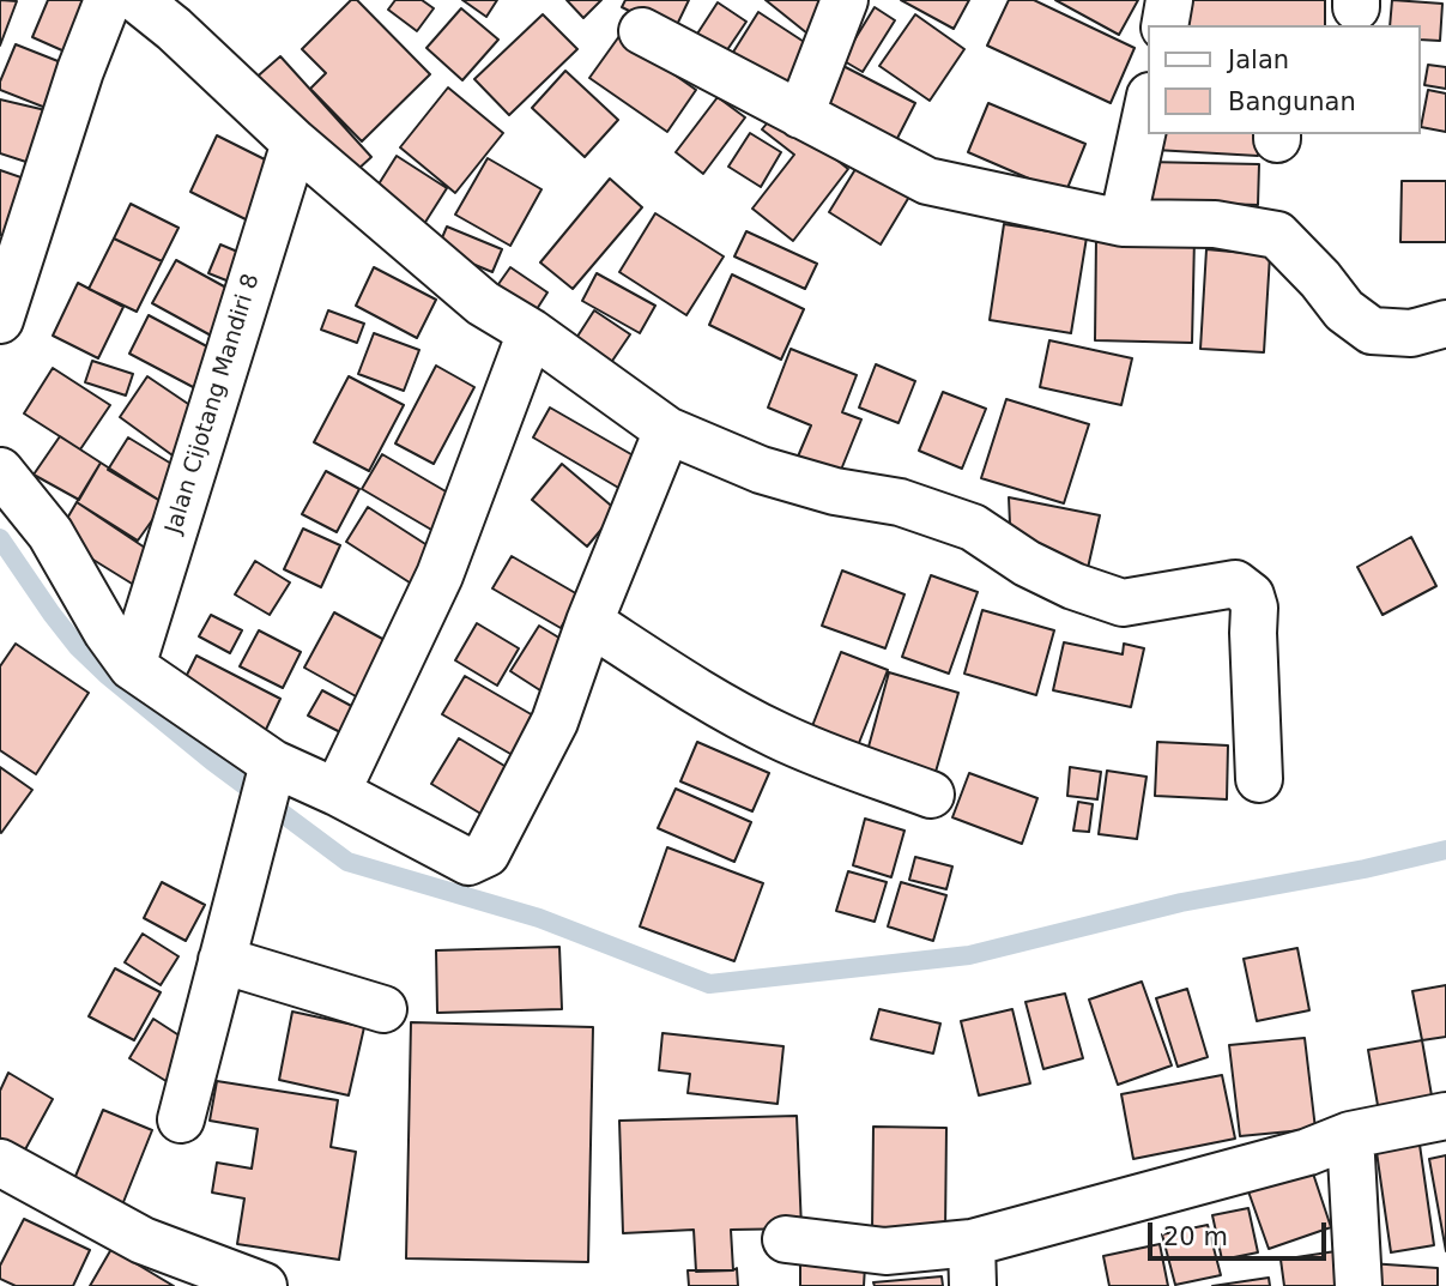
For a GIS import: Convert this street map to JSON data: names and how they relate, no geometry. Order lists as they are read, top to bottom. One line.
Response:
{"streets":{"street":["Jalan Cijotang Mandiri 8"]},"legend":["Jalan","Bangunan"],"scale_bar":"20 m"}
